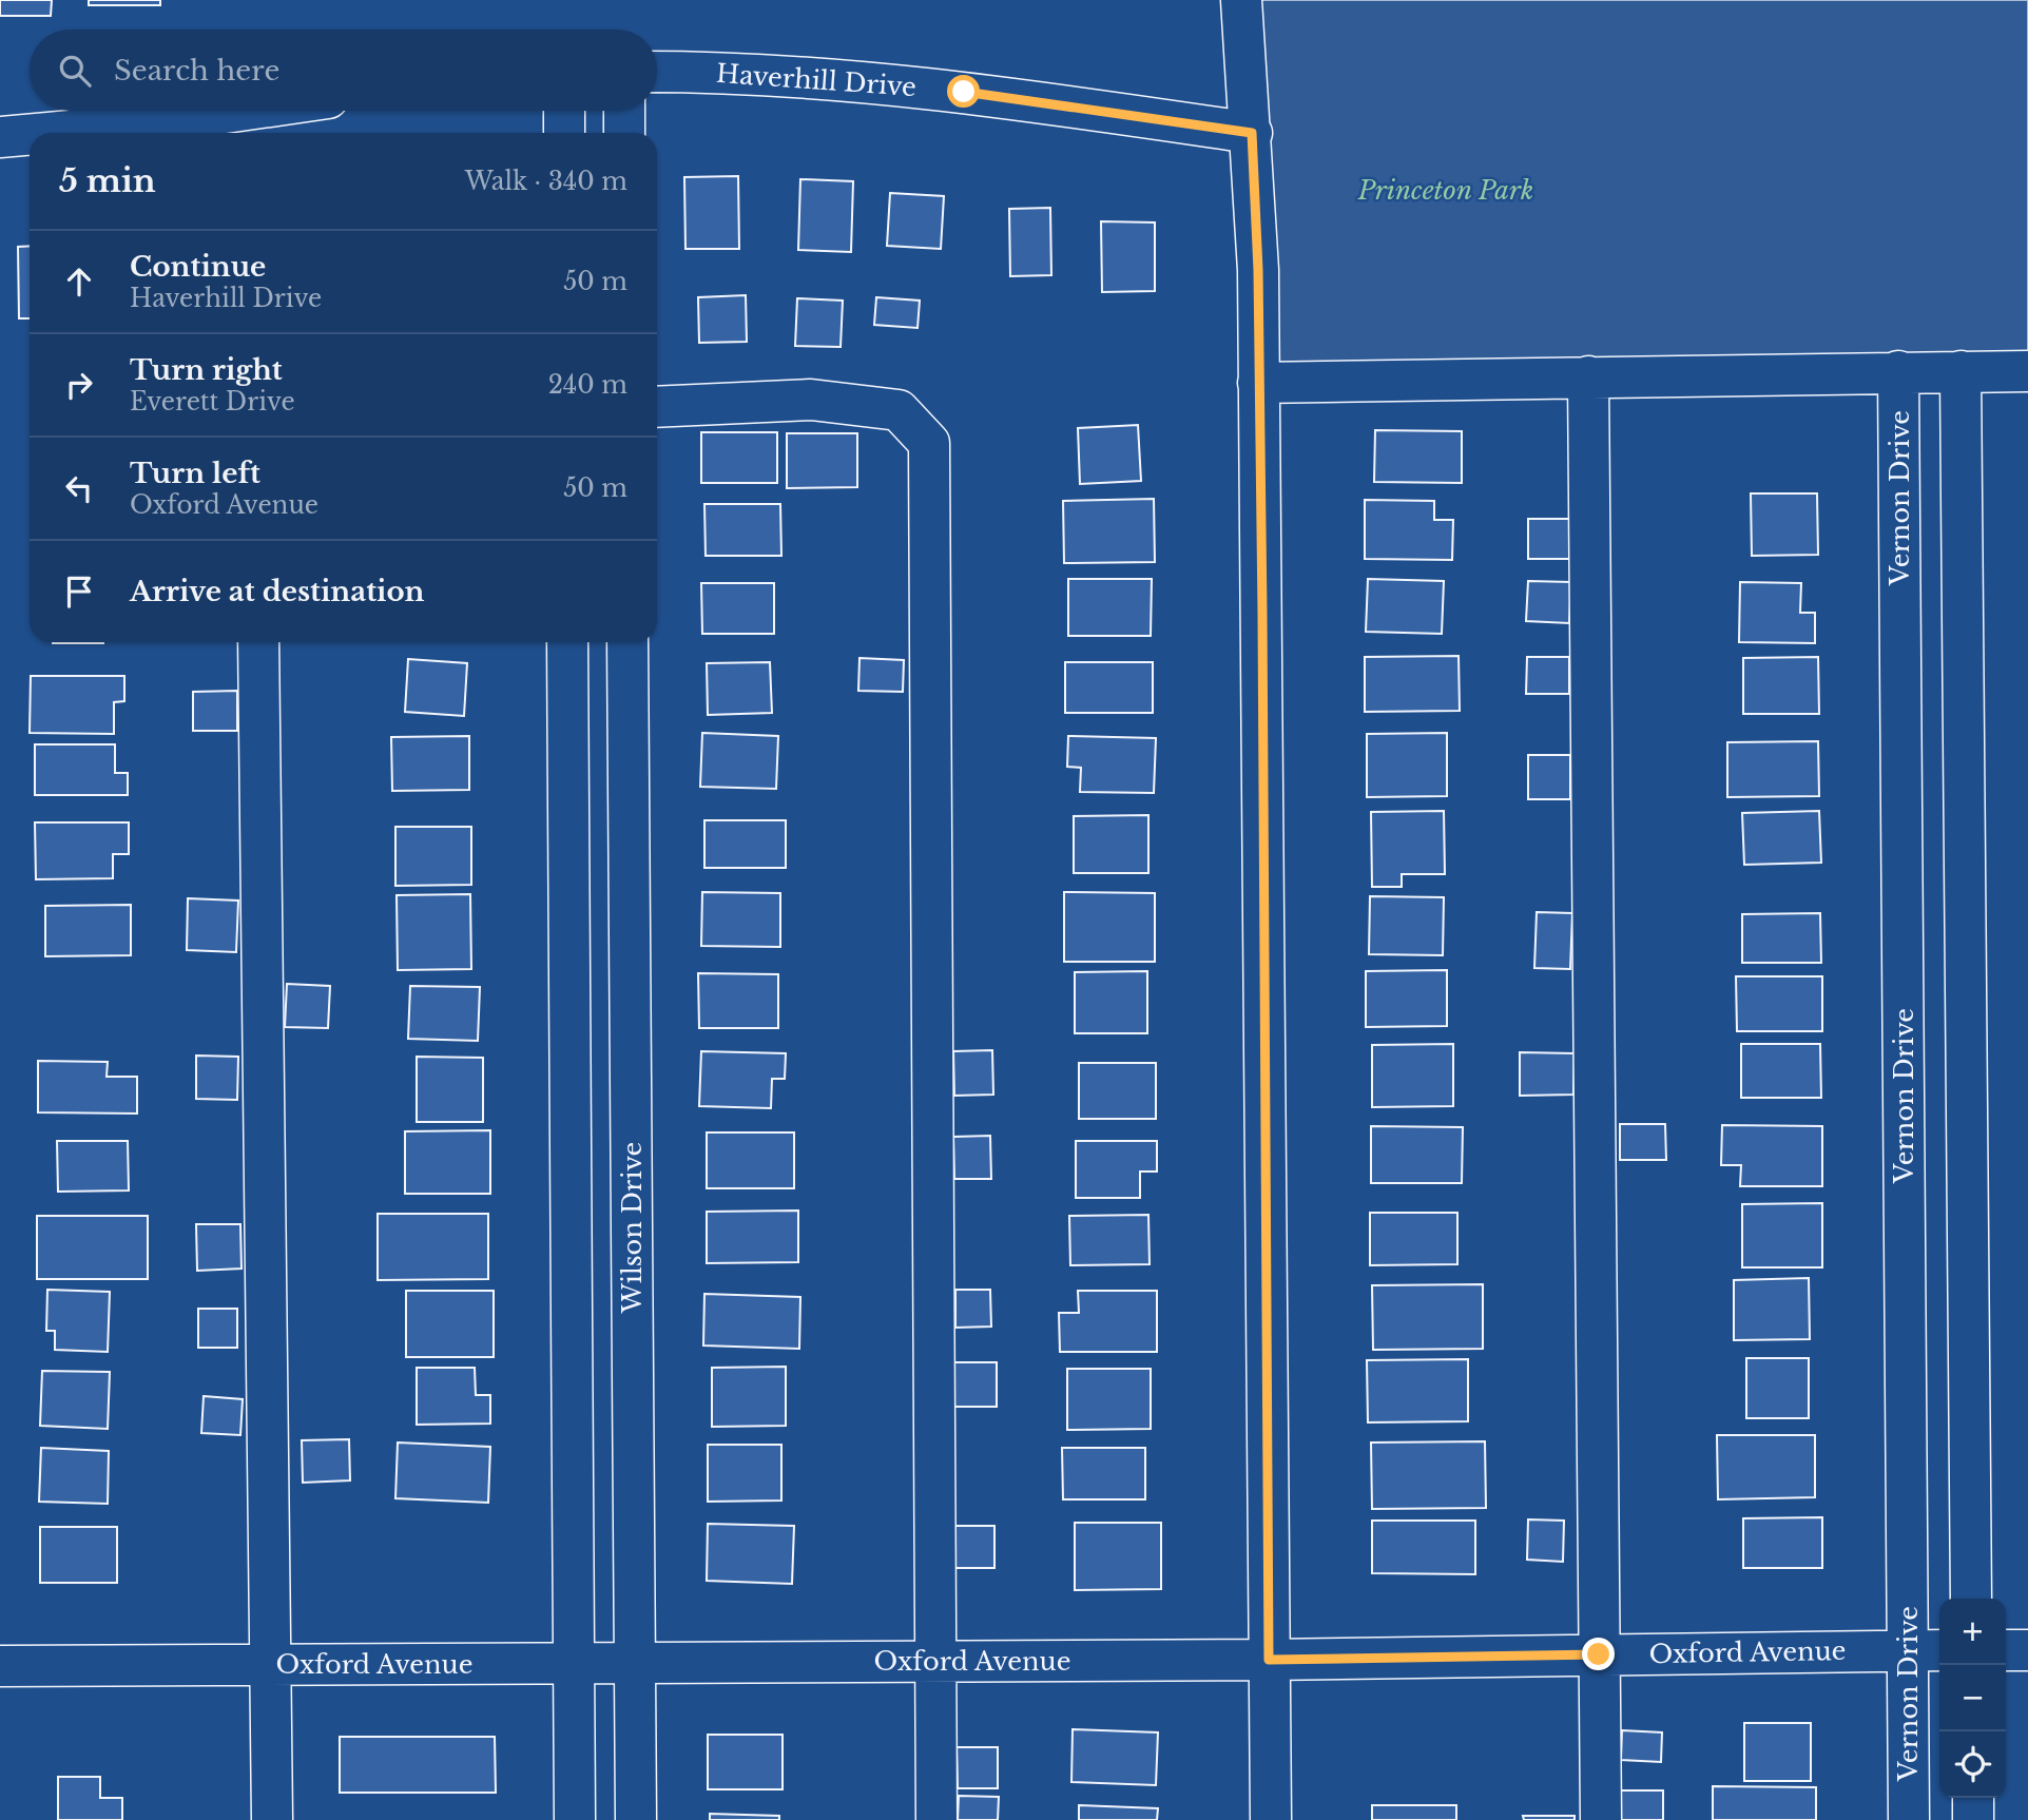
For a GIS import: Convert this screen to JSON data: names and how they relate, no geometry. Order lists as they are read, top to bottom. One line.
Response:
{"streets":{"street":["Haverhill Drive","Vernon Drive","Wilson Drive","Oxford Avenue"]},"crossings":[["Vernon Drive","Oxford Avenue"],["Wilson Drive","Oxford Avenue"]],"parks":["Princeton Park"],"page":{"search":"Search here","heading":["5 min","Walk · 340 m"],"list":[["Continue","Haverhill Drive","50 m"],["Turn right","Everett Drive","240 m"],["Turn left","Oxford Avenue","50 m"],"Arrive at destination"],"map_buttons":["+","−"]}}
